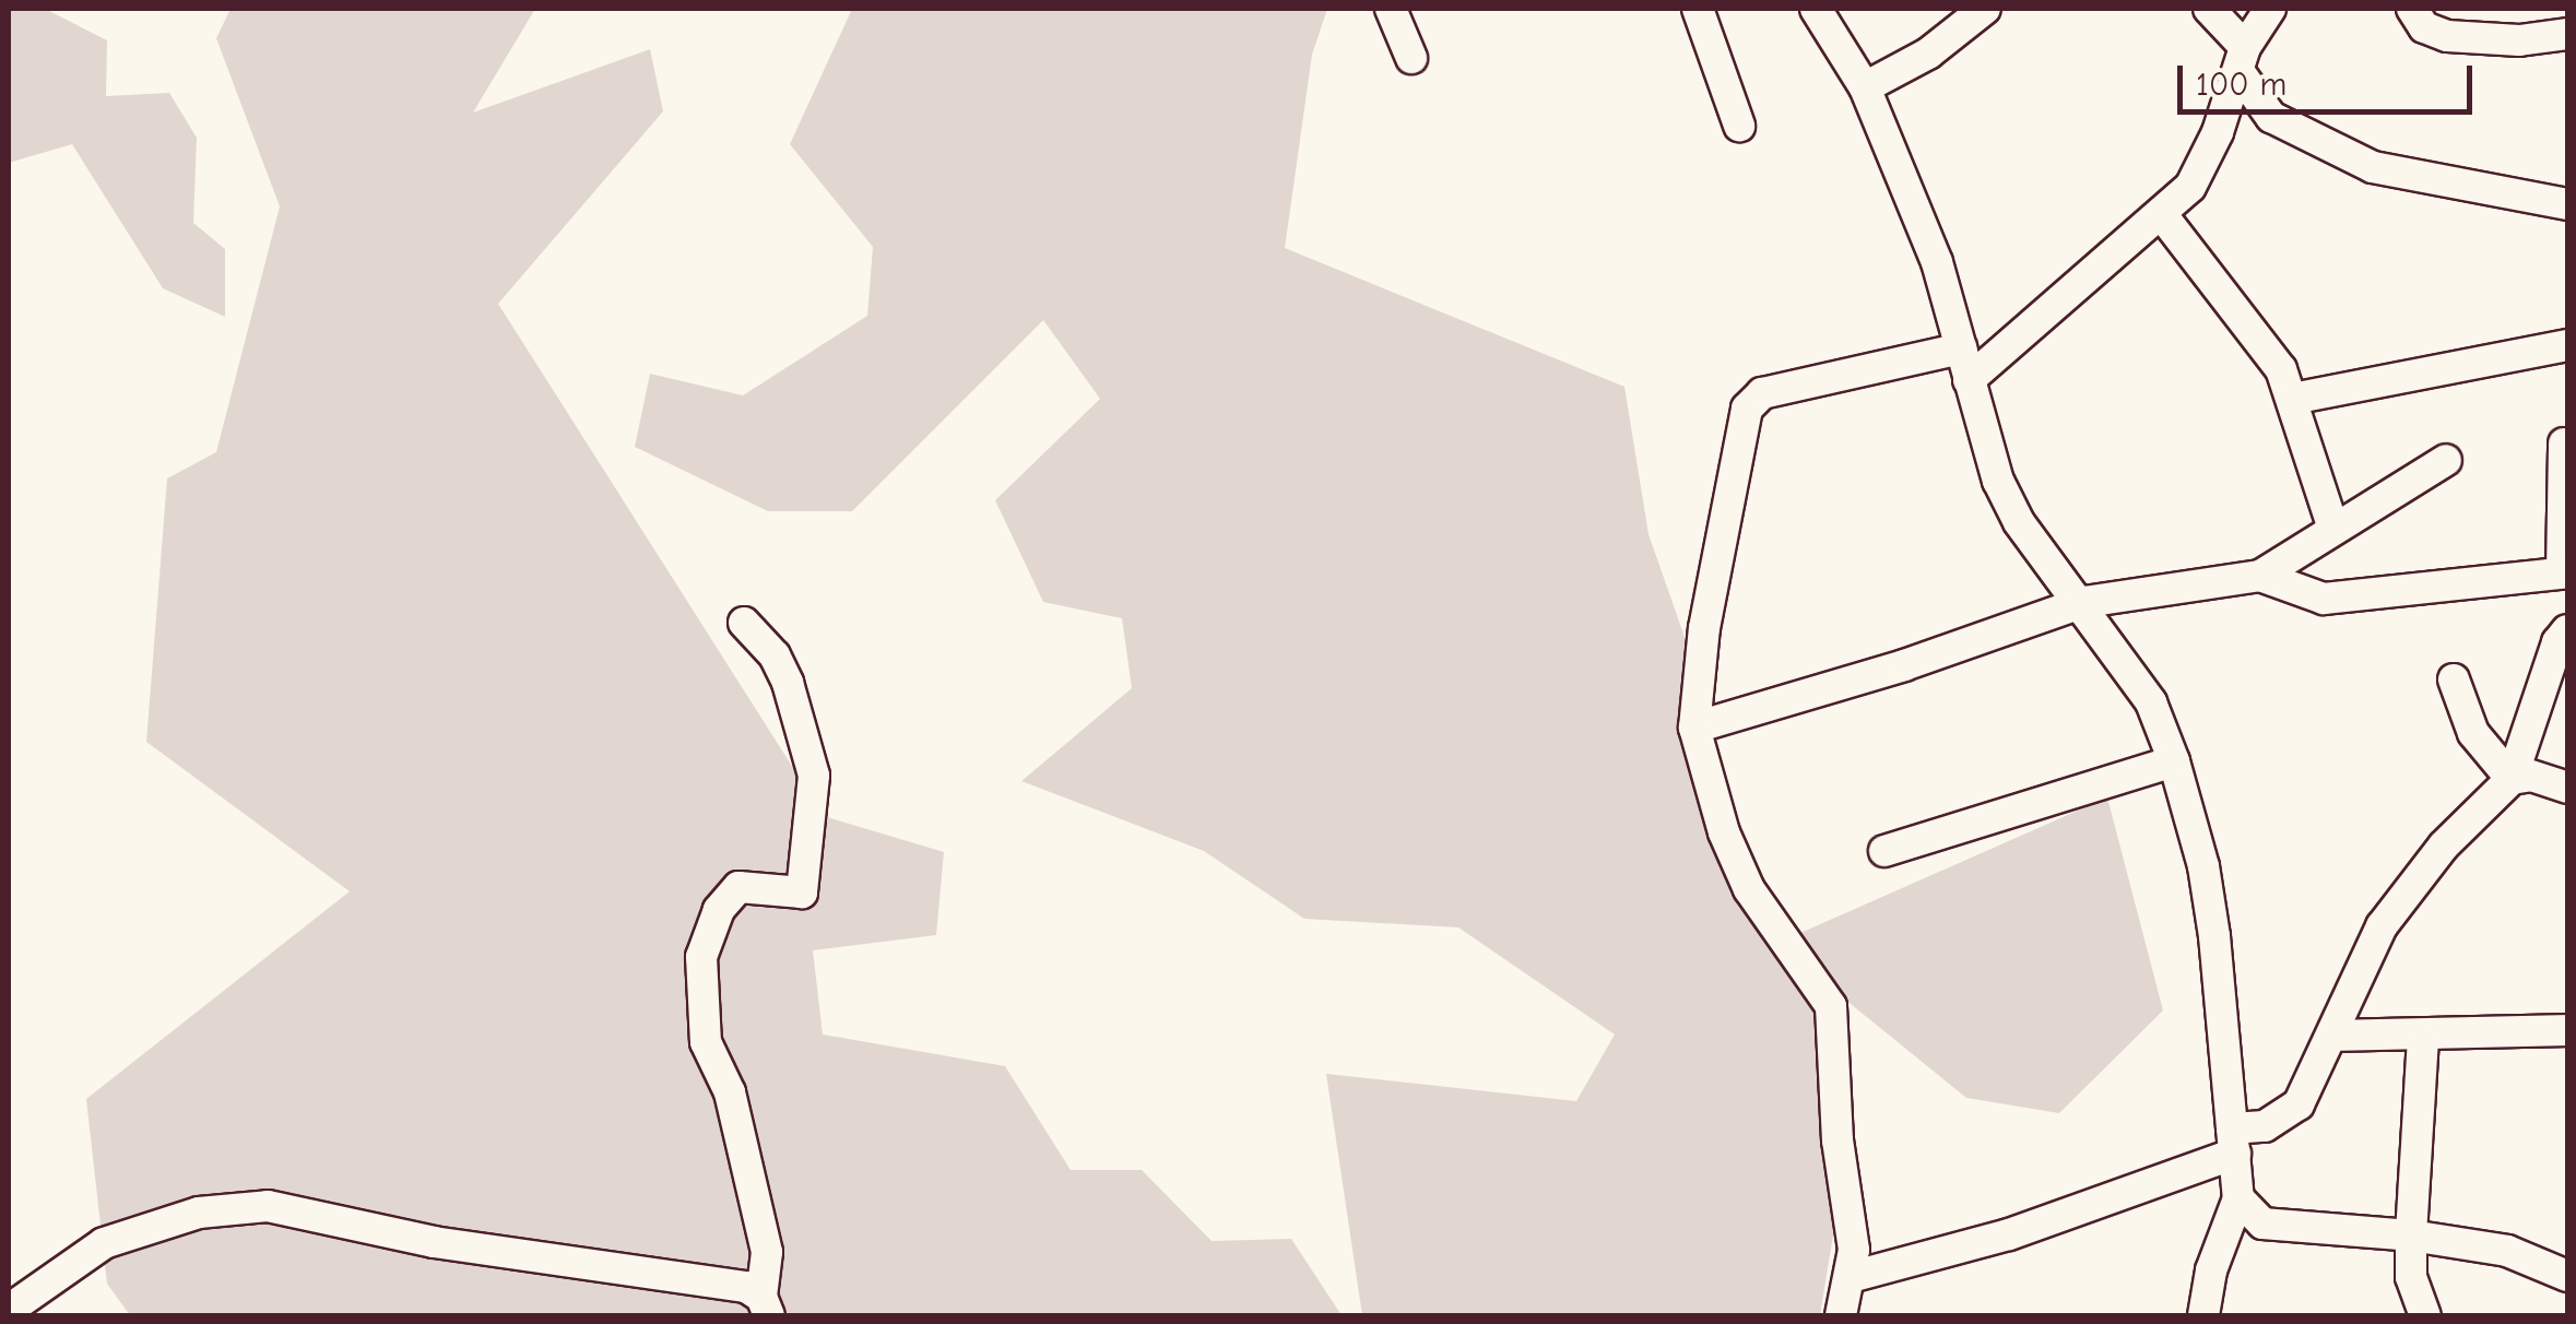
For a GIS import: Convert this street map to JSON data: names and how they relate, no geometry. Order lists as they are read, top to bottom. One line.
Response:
{"scale_bar":"100 m"}
